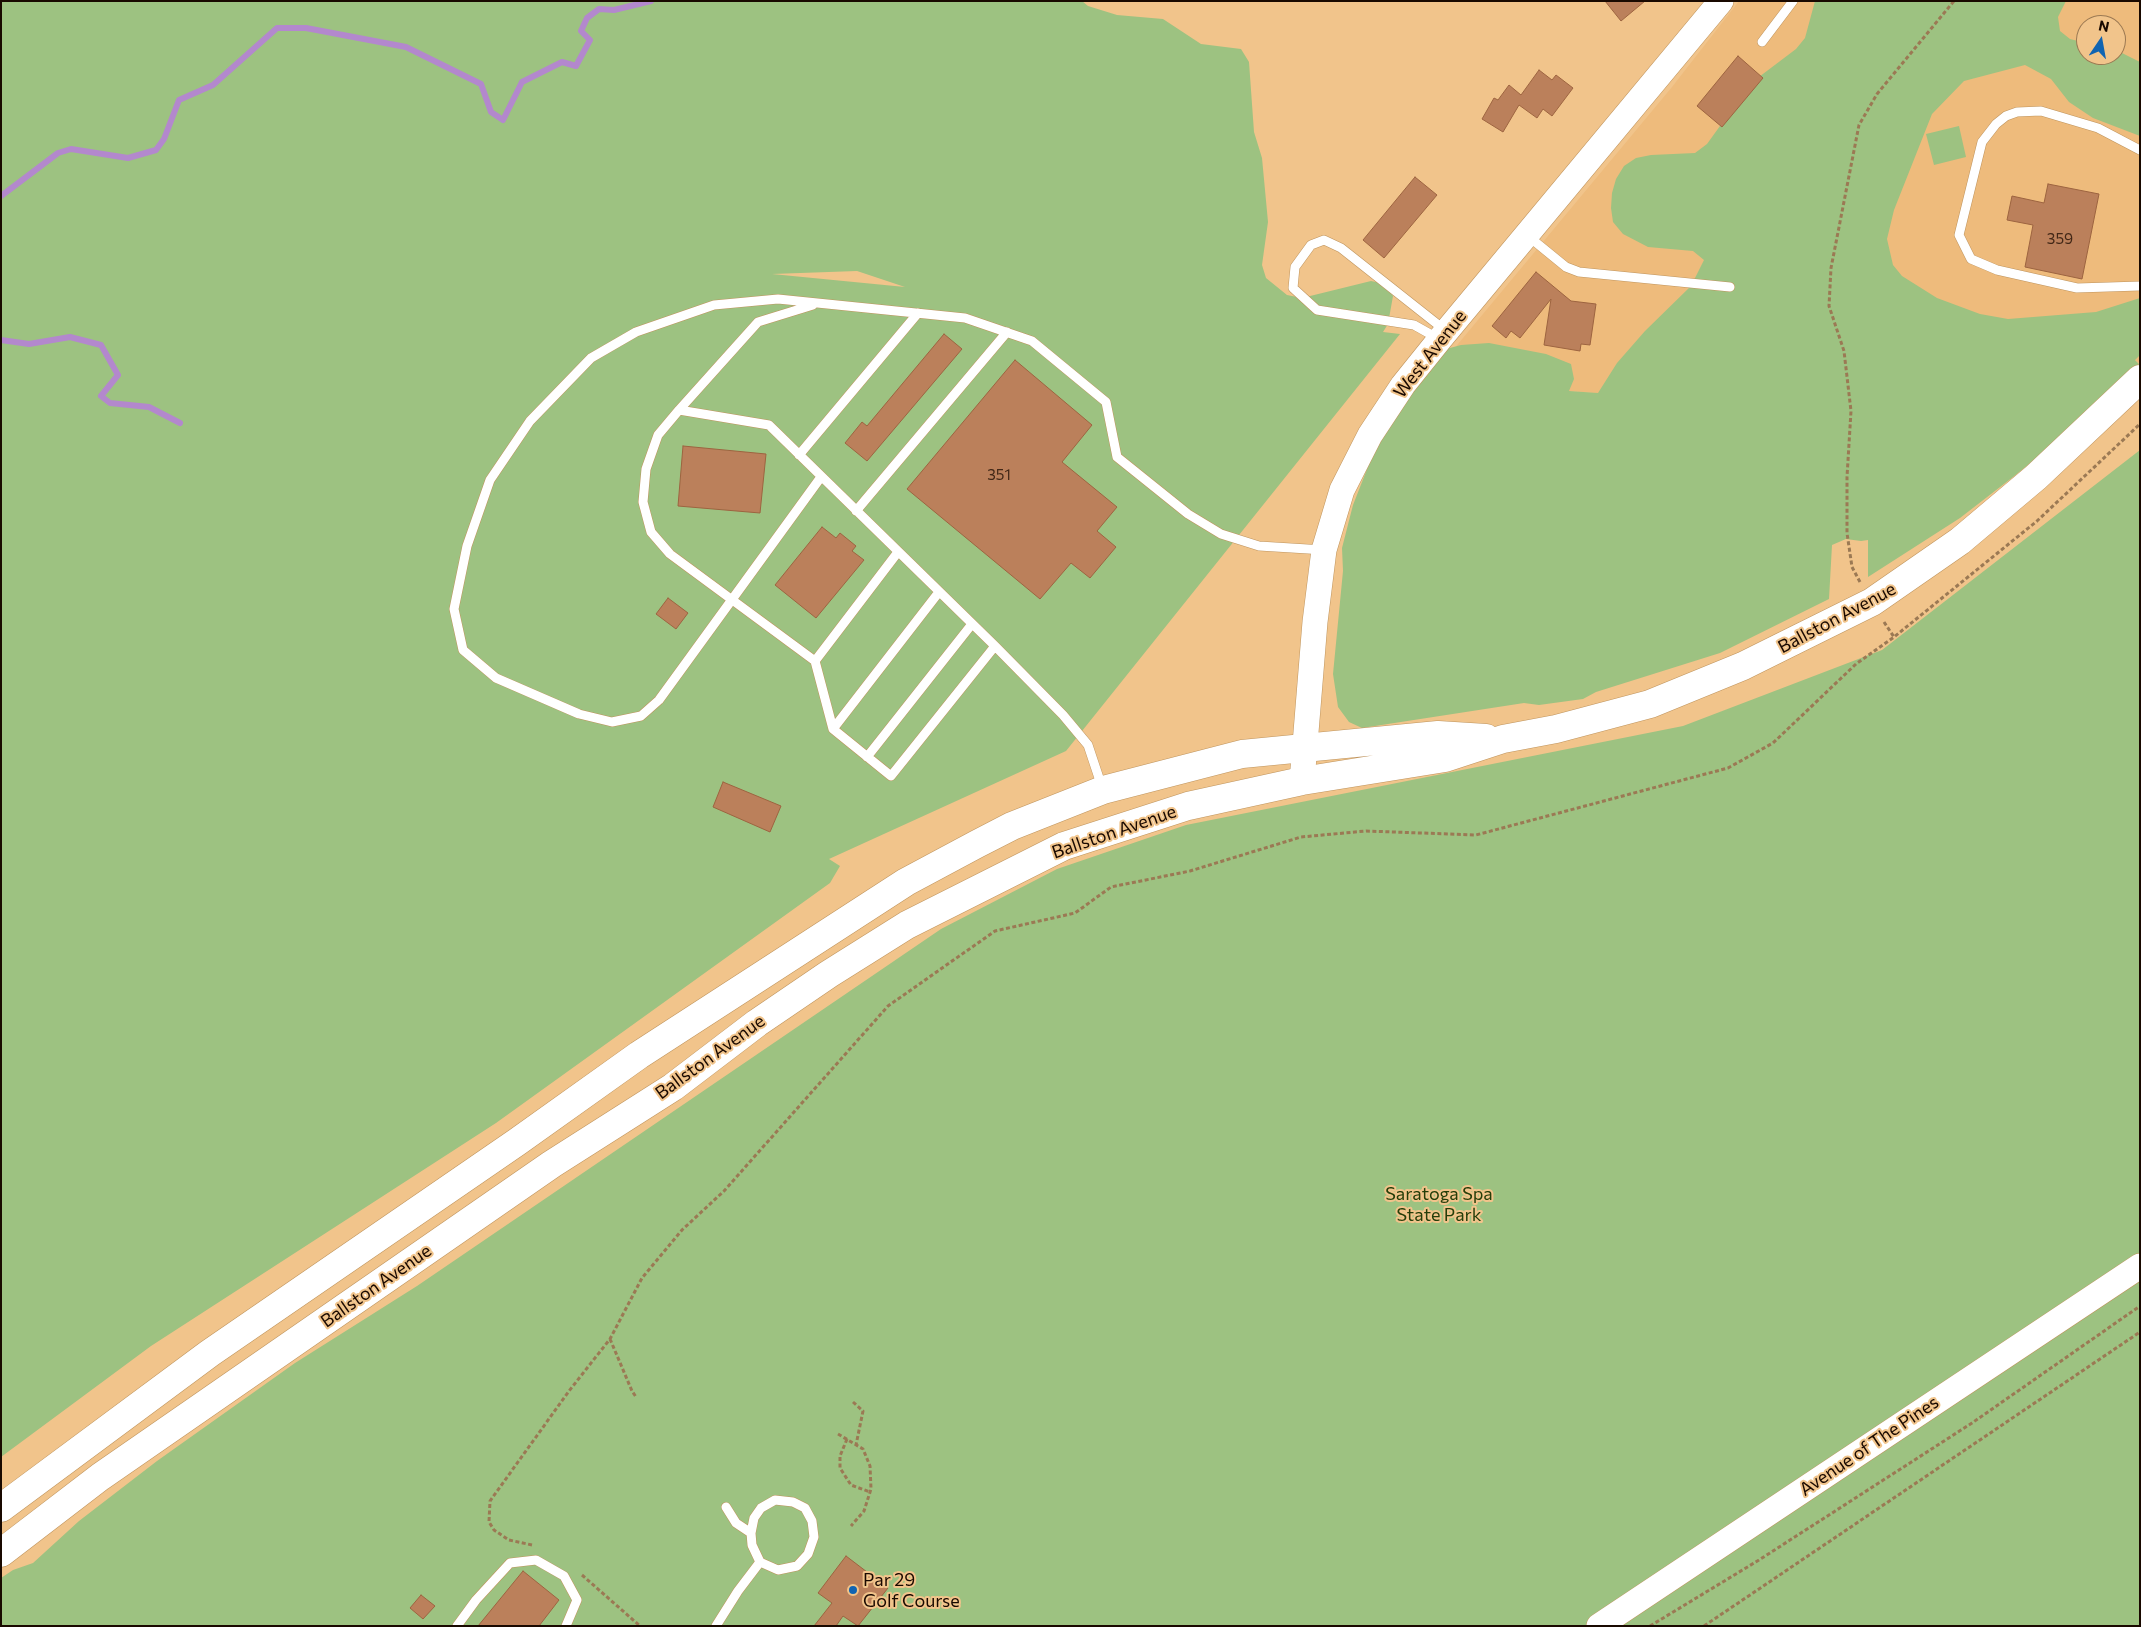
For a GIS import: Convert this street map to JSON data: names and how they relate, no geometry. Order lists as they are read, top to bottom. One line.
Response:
{"streets":{"highway":["Ballston Avenue"],"street":["West Avenue","Avenue of The Pines"]},"crossings":[["West Avenue","Ballston Avenue"]],"parks":["Saratoga Spa State Park"],"places":["Par 29 Golf Course"],"house_numbers":["359","351"],"north":"top"}
